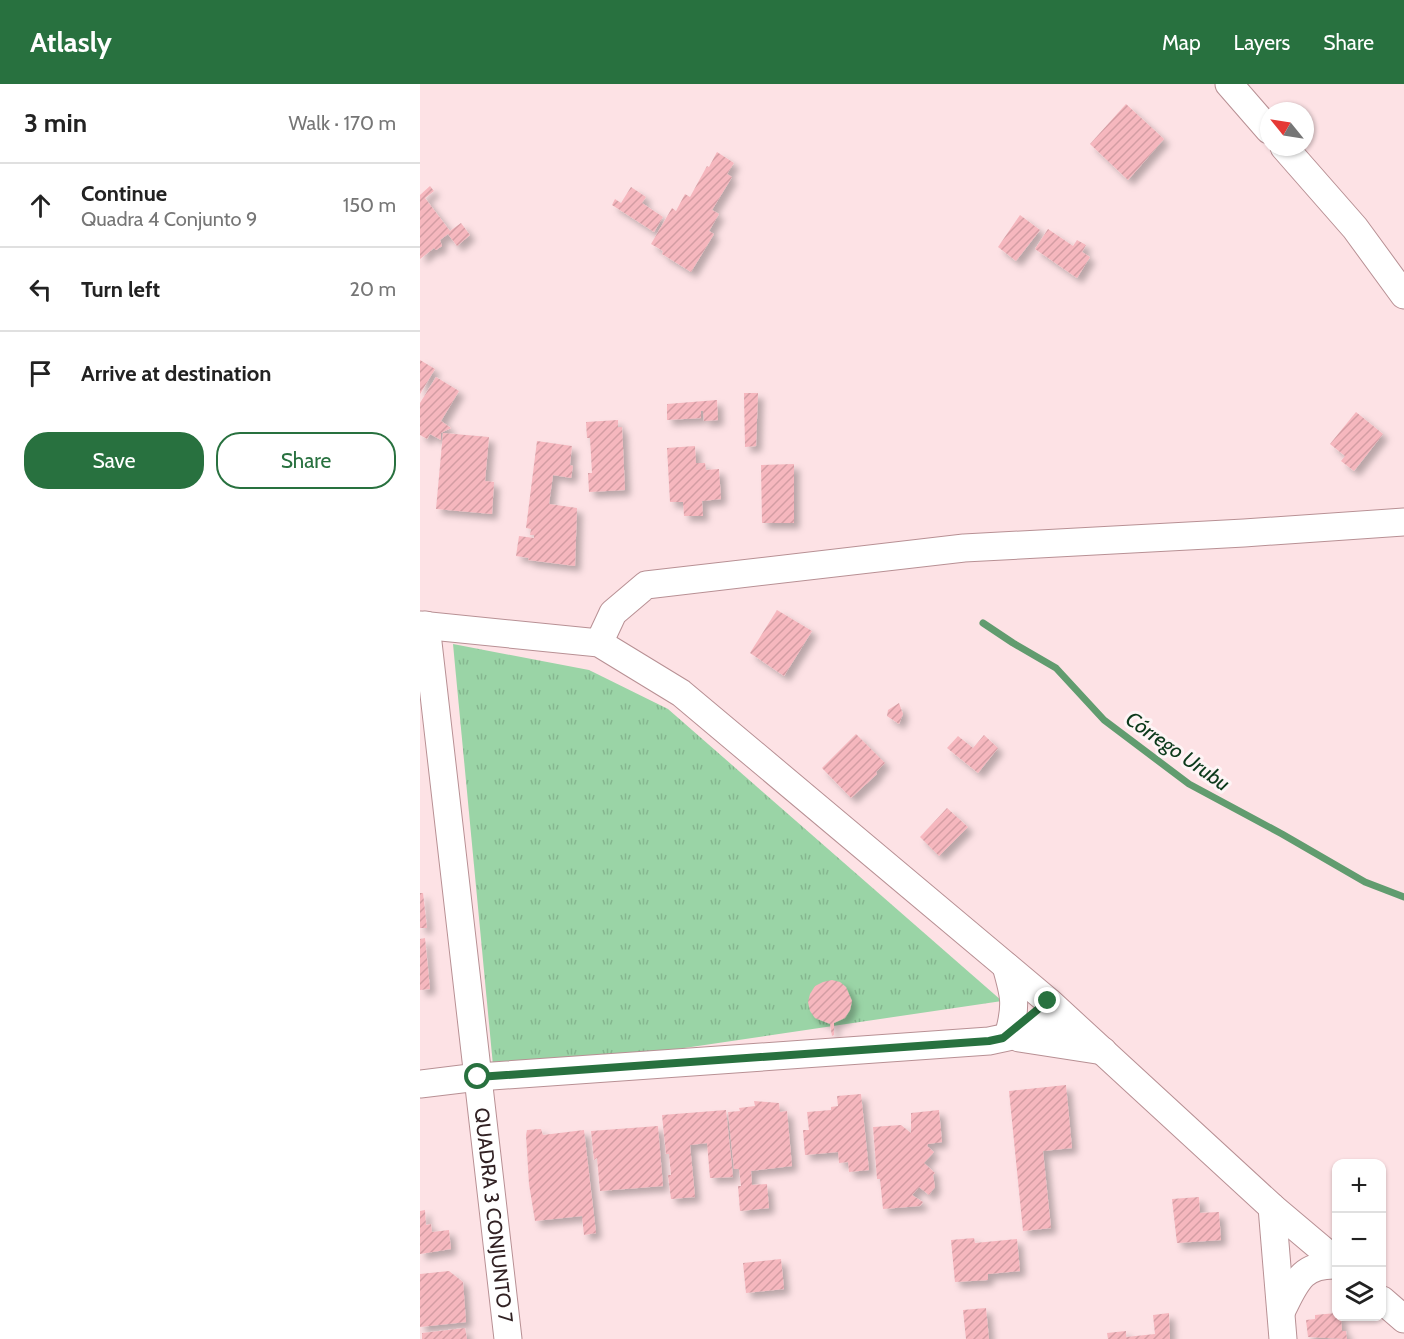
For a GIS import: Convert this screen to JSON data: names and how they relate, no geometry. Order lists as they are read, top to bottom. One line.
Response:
{"streets":{"street":["QUADRA 3 CONJUNTO 7"]},"water":["Córrego Urubu"],"north":"top left","page":{"header":"Atlasly","nav":["Map","Layers","Share"],"heading":["3 min","Walk · 170 m"],"list":[["Continue","Quadra 4 Conjunto 9","150 m"],["Turn left","20 m"],"Arrive at destination"],"buttons":["Save","Share"],"map_buttons":["+","−"]}}
